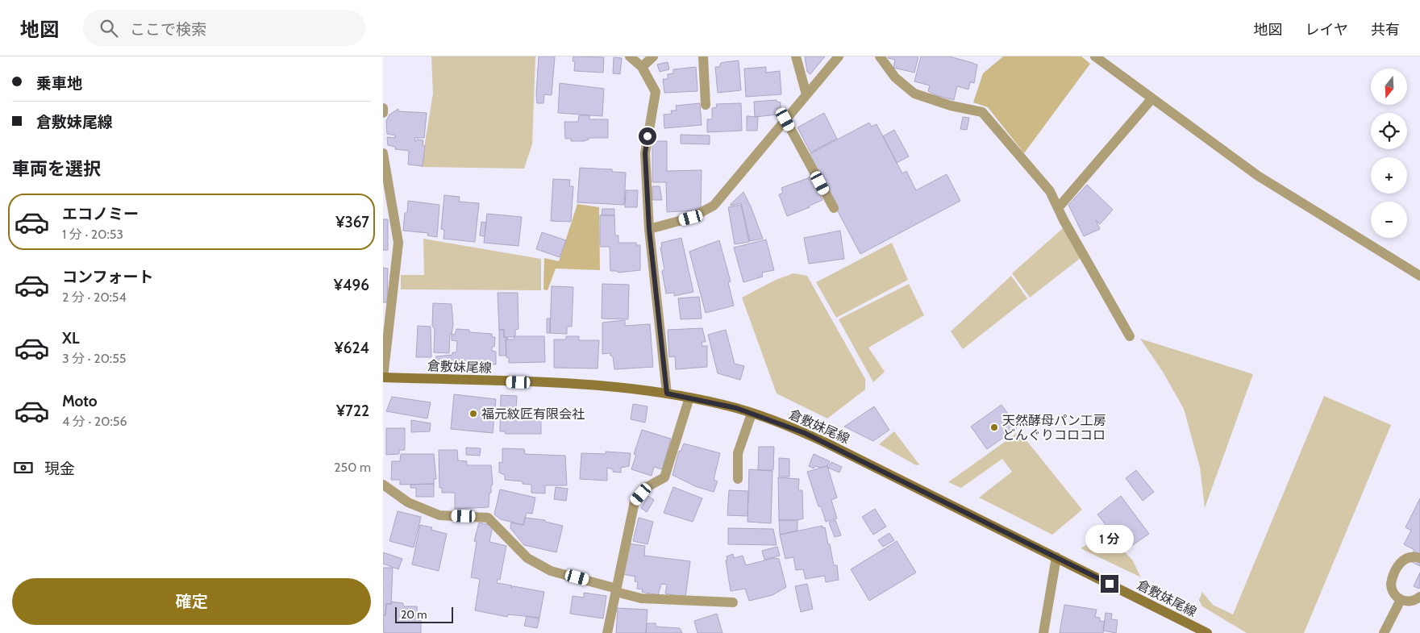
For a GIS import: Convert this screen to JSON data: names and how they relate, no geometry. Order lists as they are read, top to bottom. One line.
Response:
{"streets":{"main road":["倉敷妹尾線"]},"places":["福元紋匠有限会社","天然酵母パン工房 どんぐりコロコロ"],"scale_bar":"20 m","north":"bottom","page":{"header":"地図","search":"ここで検索","nav":["地図","レイヤ","共有"],"banner":["乗車地","倉敷妹尾線"],"map_buttons":["+","−"],"heading":"車両を選択","list":[{"name":"エコノミー","note":"1 分 · 20:53","value":"¥367"},{"name":"コンフォート","note":"2 分 · 20:54","value":"¥496"},{"name":"XL","note":"3 分 · 20:55","value":"¥624"},{"name":"Moto","note":"4 分 · 20:56","value":"¥722"}],"pay":["現金","250 m"],"bubble":"1 分","buttons":"確定","scale":"20 m"}}
